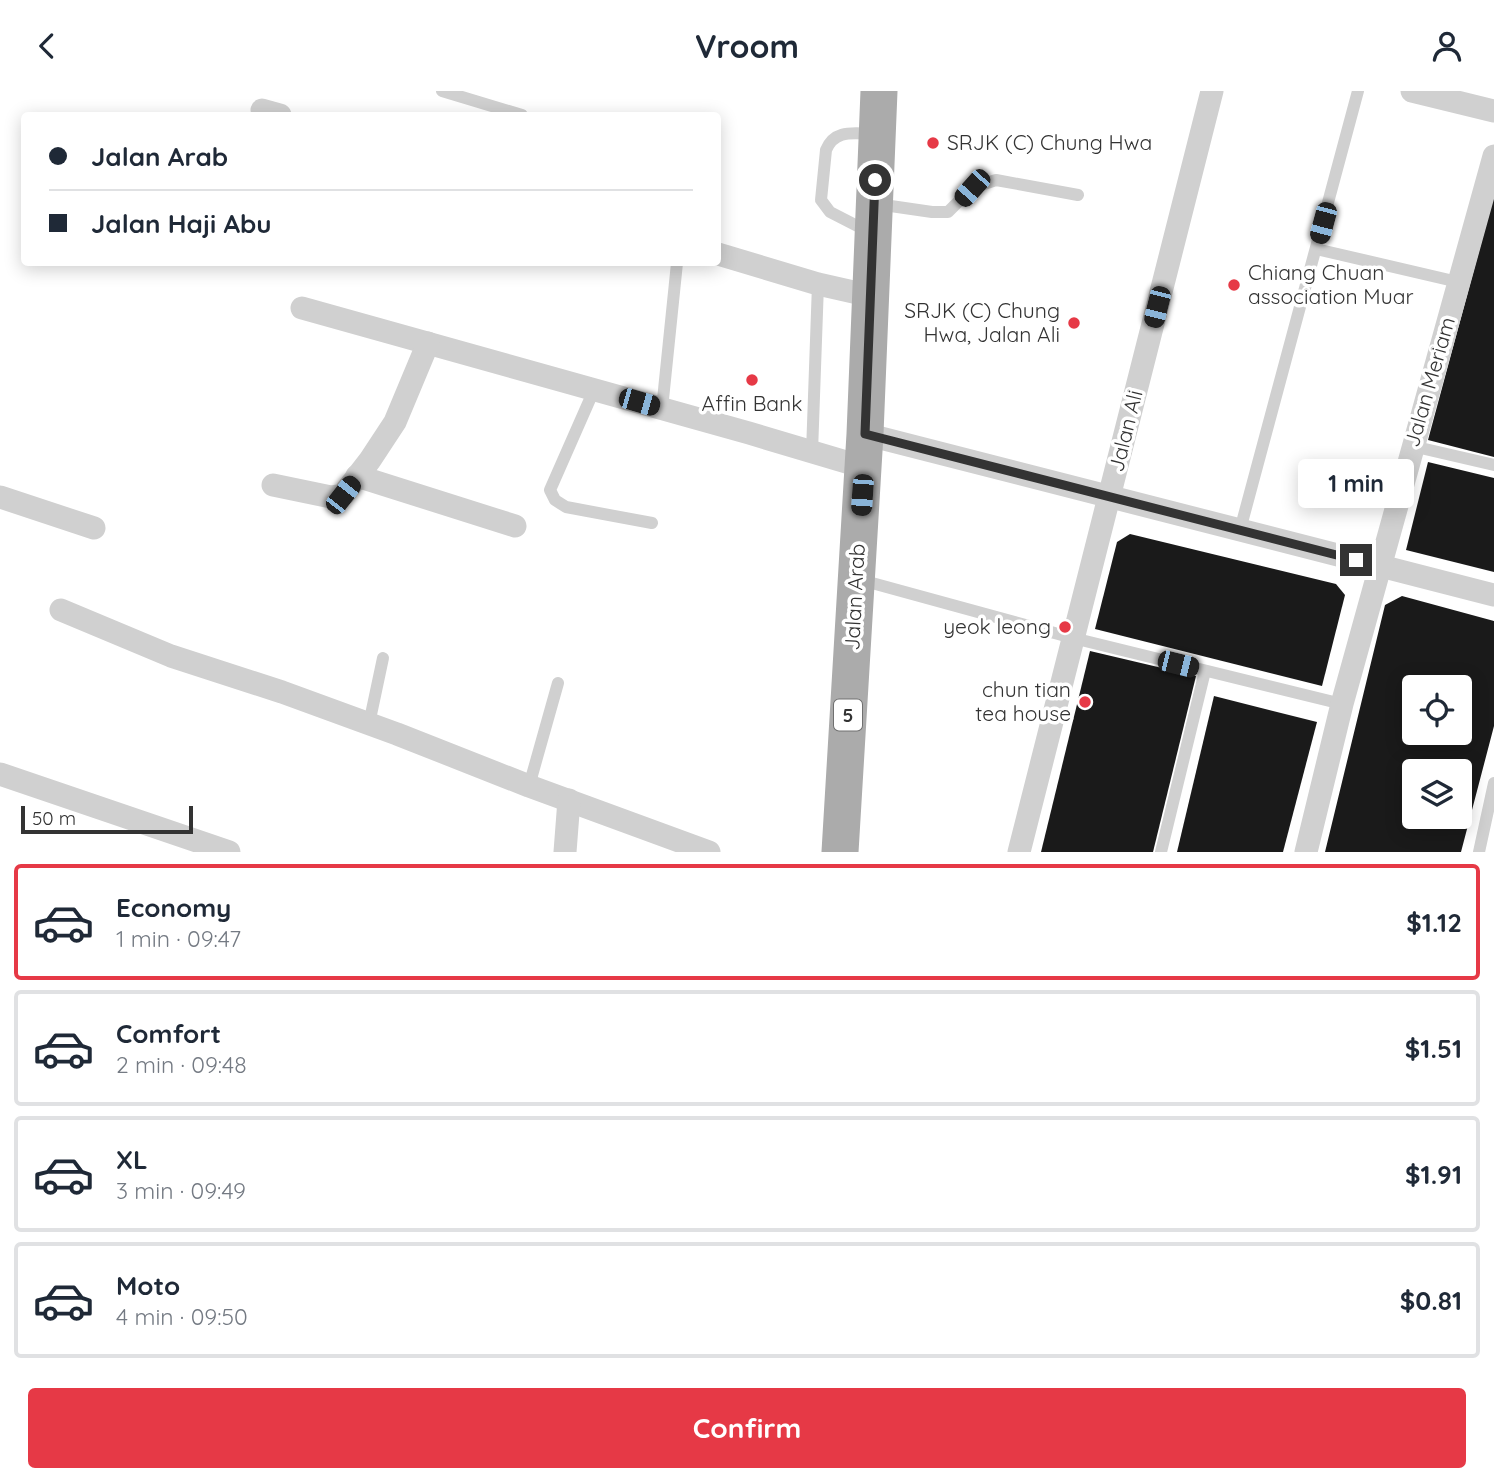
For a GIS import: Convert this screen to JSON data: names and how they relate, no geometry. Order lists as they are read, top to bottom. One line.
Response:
{"streets":{"main road":["Jalan Arab","5"],"street":["Jalan Meriam","Jalan Ali"]},"places":["SRJK (C) Chung Hwa","Chiang Chuan association Muar","SRJK (C) Chung Hwa, Jalan Ali","Affin Bank","yeok leong","chun tian tea house"],"scale_bar":"50 m","page":{"header":"Vroom","banner":["Jalan Arab","Jalan Haji Abu"],"bubble":"1 min","scale":"50 m","list":[{"name":"Economy","note":"1 min · 09:47","value":"$1.12"},{"name":"Comfort","note":"2 min · 09:48","value":"$1.51"},{"name":"XL","note":"3 min · 09:49","value":"$1.91"},{"name":"Moto","note":"4 min · 09:50","value":"$0.81"}],"buttons":"Confirm"}}
